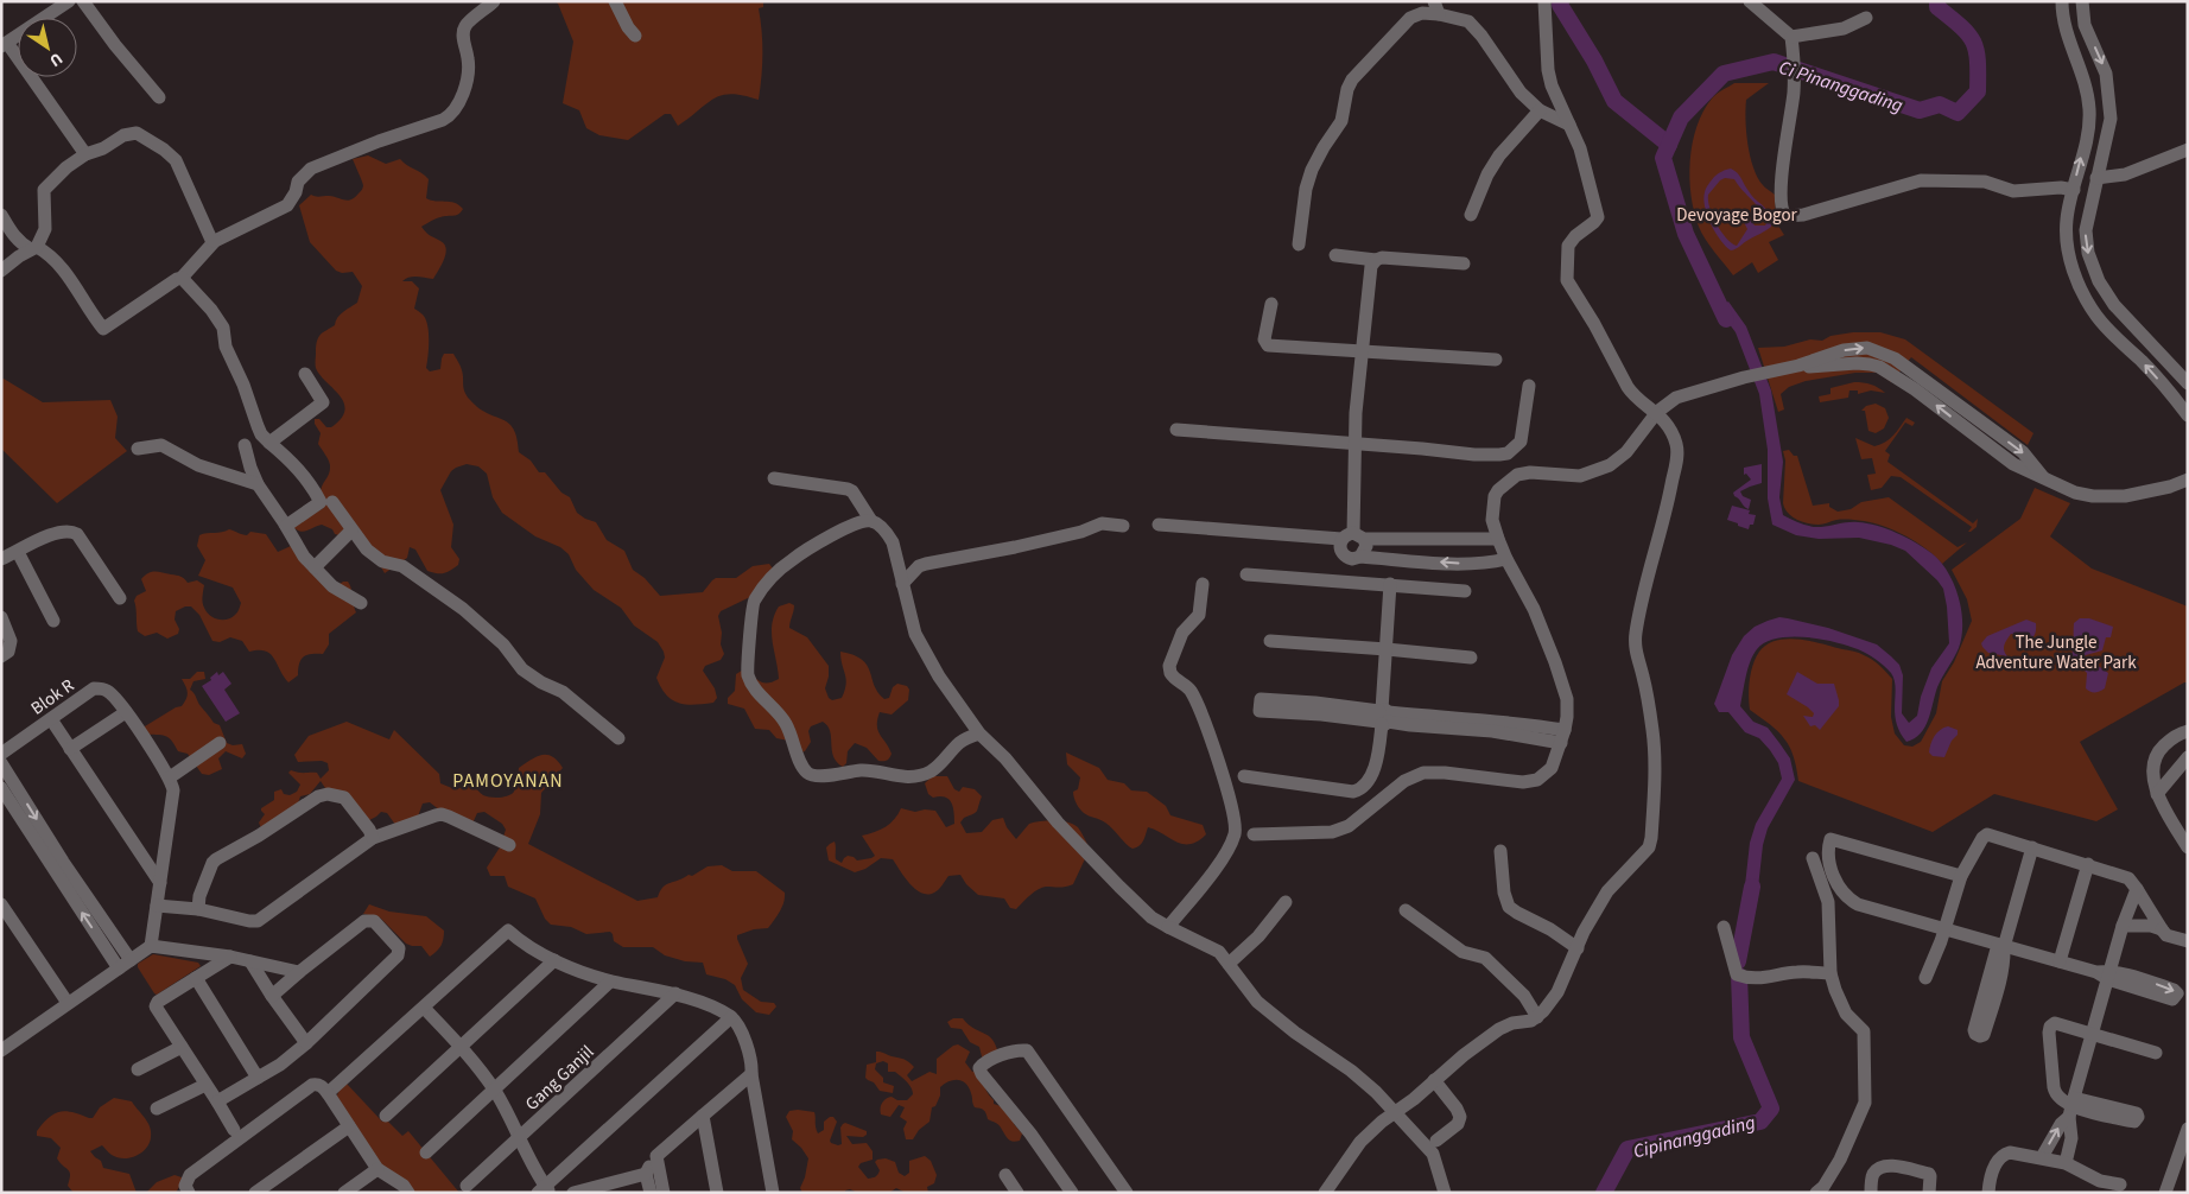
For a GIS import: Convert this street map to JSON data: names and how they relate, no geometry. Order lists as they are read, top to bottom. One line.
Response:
{"streets":{"street":["Blok R","Gang Ganjil"]},"districts":["PAMOYANAN"],"water":["Ci Pinanggading","Cipinanggading"],"parks":["Devoyage Bogor","The Jungle Adventure Water Park"],"north":"bottom right"}
